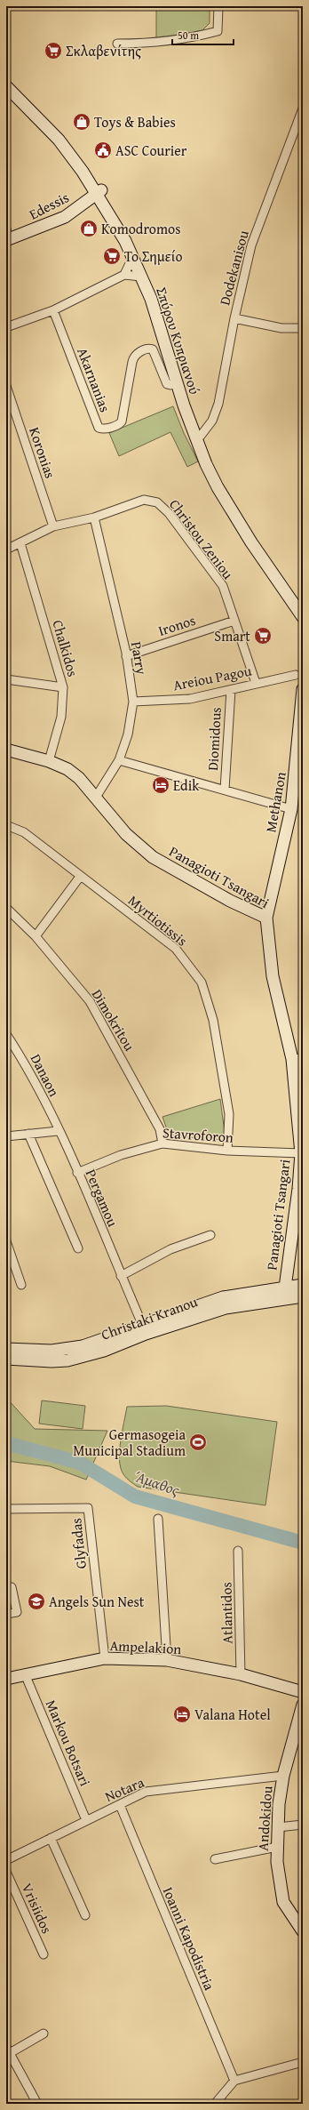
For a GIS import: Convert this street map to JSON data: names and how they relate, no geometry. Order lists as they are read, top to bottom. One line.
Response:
{"streets":{"main road":["Edessis","Σπύρου Κυπριανού","Methanon","Panagioti Tsangari","Christaki Kranou","Ampelakion","Andokidou"],"street":["Dodekanisou","Akarnanias","Koronias","Christou Zeniou","Ironos","Chalkidos","Parry","Areiou Pagou","Diomidous","Myrtiotissis","Dimokritou","Danaon","Stavroforon","Pergamou","Glyfadas","Atlantidos","Markou Botsari","Notara","Vrisiidos","Ioanni Kapodistria"]},"crossings":[["Edessis","Σπύρου Κυπριανού"],["Dodekanisou","Σπύρου Κυπριανού"],["Σπύρου Κυπριανού","Akarnanias"],["Koronias","Christou Zeniou"],["Christou Zeniou","Ironos"],["Christou Zeniou","Chalkidos"],["Christou Zeniou","Parry"],["Christou Zeniou","Areiou Pagou"],["Ironos","Parry"],["Chalkidos","Panagioti Tsangari"],["Parry","Areiou Pagou"],["Parry","Panagioti Tsangari"],["Areiou Pagou","Diomidous"],["Methanon","Panagioti Tsangari"],["Panagioti Tsangari","Stavroforon"],["Panagioti Tsangari","Christaki Kranou"],["Myrtiotissis","Stavroforon"],["Dimokritou","Stavroforon"],["Danaon","Pergamou"],["Stavroforon","Pergamou"],["Pergamou","Christaki Kranou"],["Glyfadas","Ampelakion"],["Atlantidos","Ampelakion"],["Ampelakion","Markou Botsari"],["Markou Botsari","Notara"],["Notara","Andokidou"],["Notara","Ioanni Kapodistria"]],"water":["Άμαθος"],"places":{"supermarket":["Σκλαβενίτης","Το Σημείο","Smart"],"shop":["Toys & Babies","Komodromos"],"public building":["ASC Courier"],"hotel":["Edik","Valana Hotel"],"sports":["Germasogeia Municipal Stadium"],"school or university":["Angels Sun Nest"]},"scale_bar":"50 m"}
